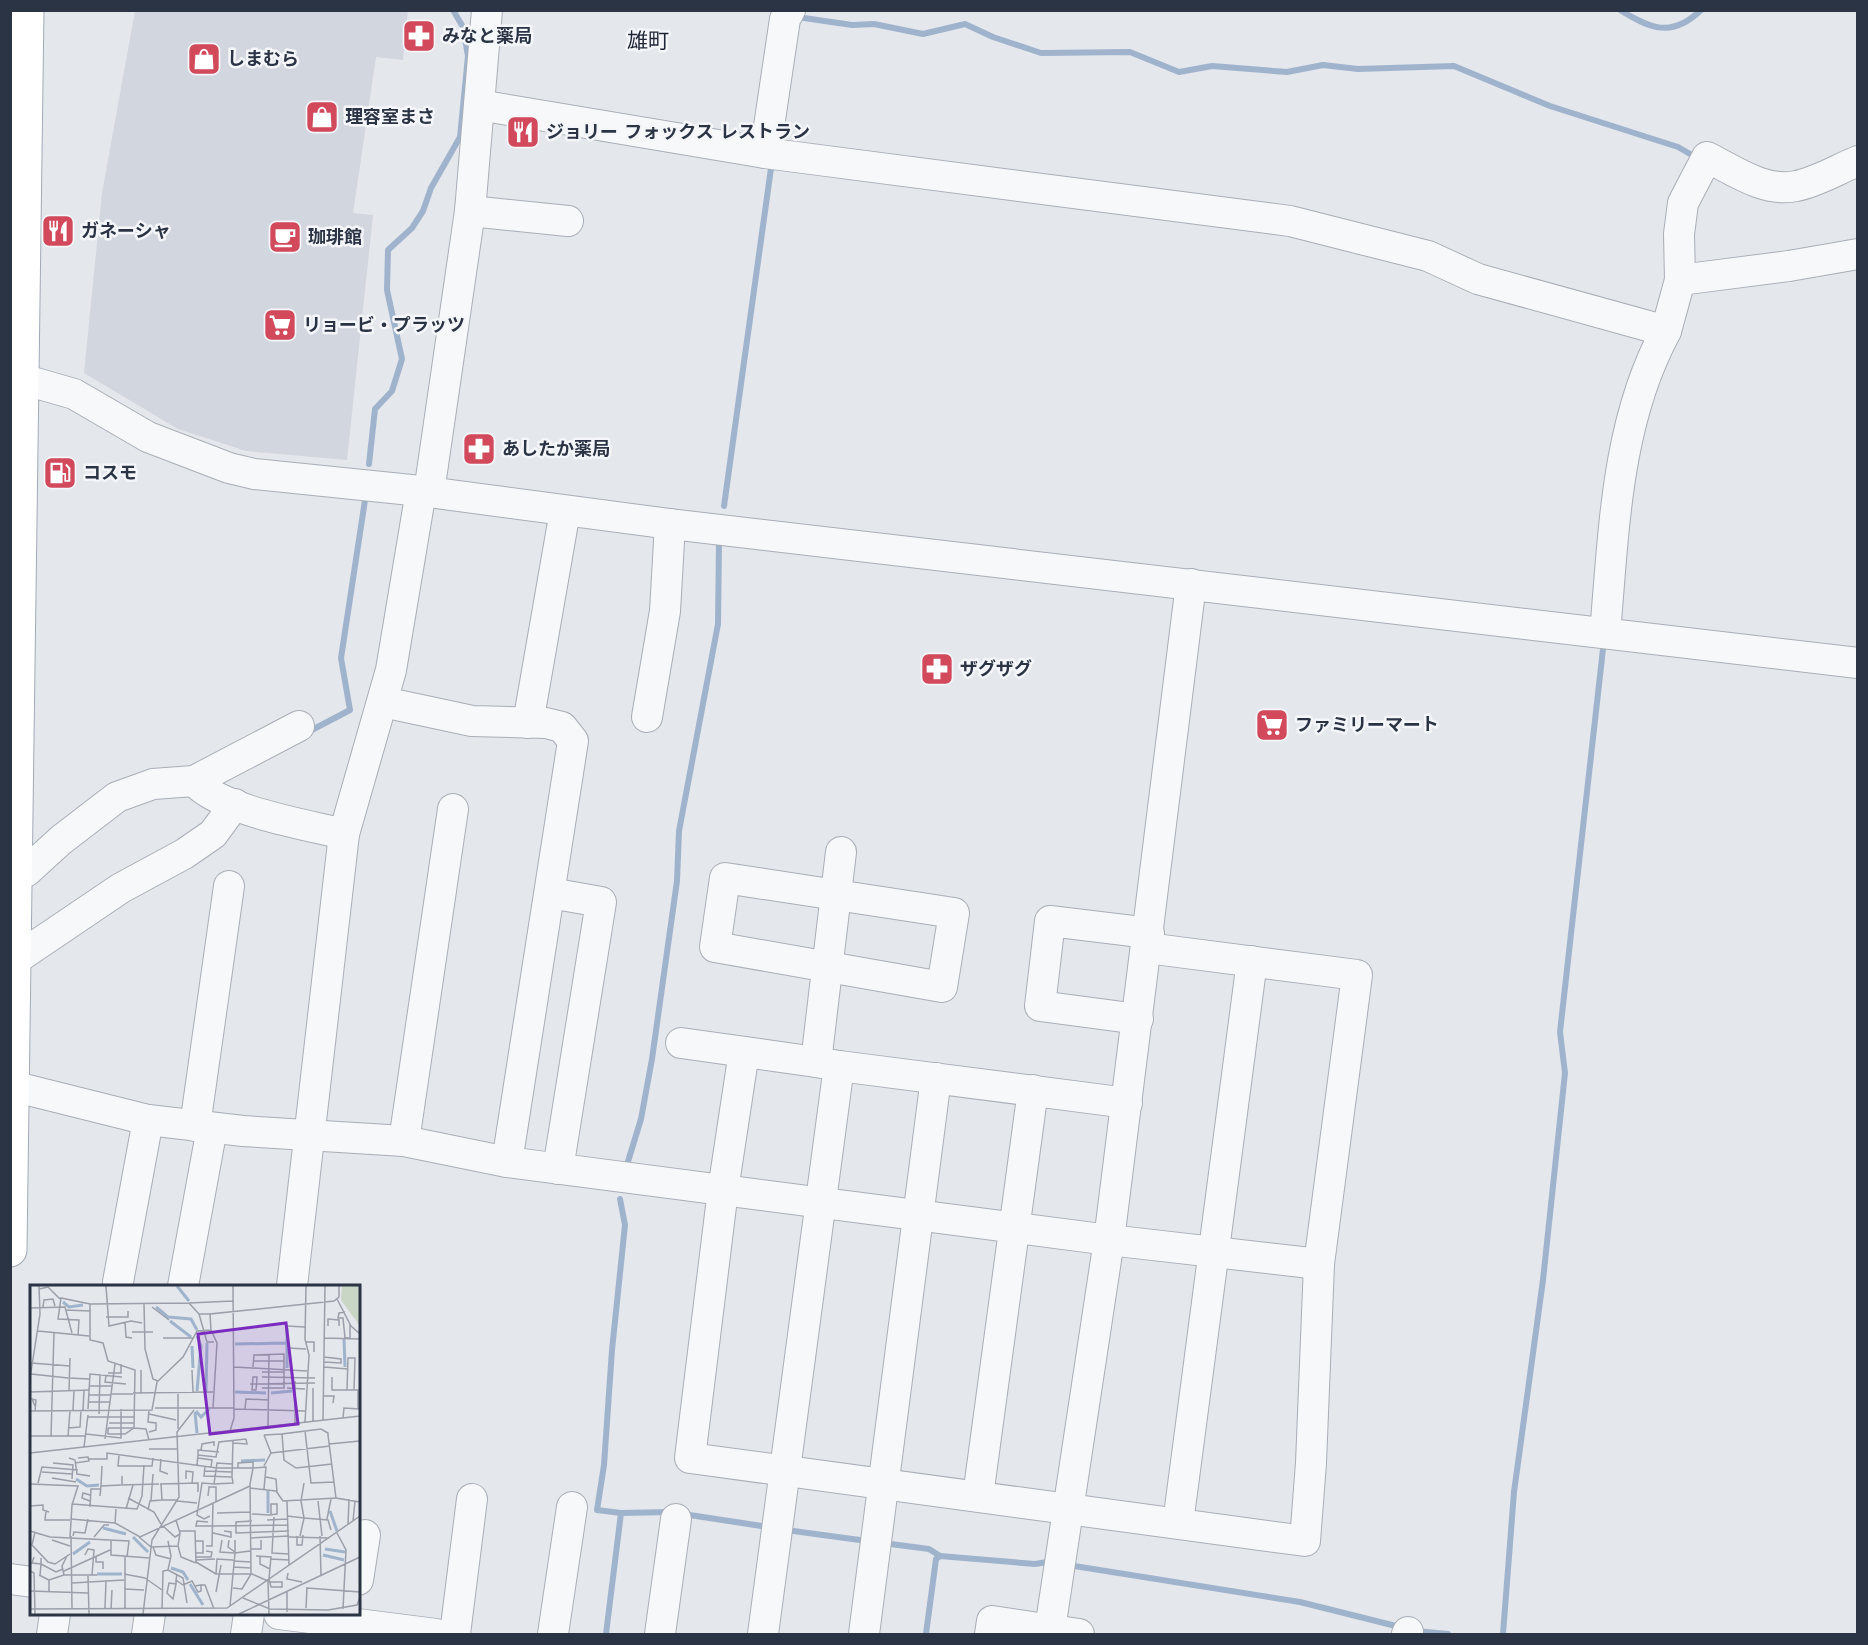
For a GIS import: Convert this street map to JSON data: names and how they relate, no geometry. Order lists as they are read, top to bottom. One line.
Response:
{"districts":["雄町"],"places":{"pharmacy":["みなと薬局","あしたか薬局","ザグザグ"],"shop":["しまむら","理容室まさ"],"restaurant":["ジョリー フォックス レストラン","ガネーシャ"],"cafe":["珈琲館"],"supermarket":["リョービ・プラッツ","ファミリーマート"],"fuel station":["コスモ"]}}
